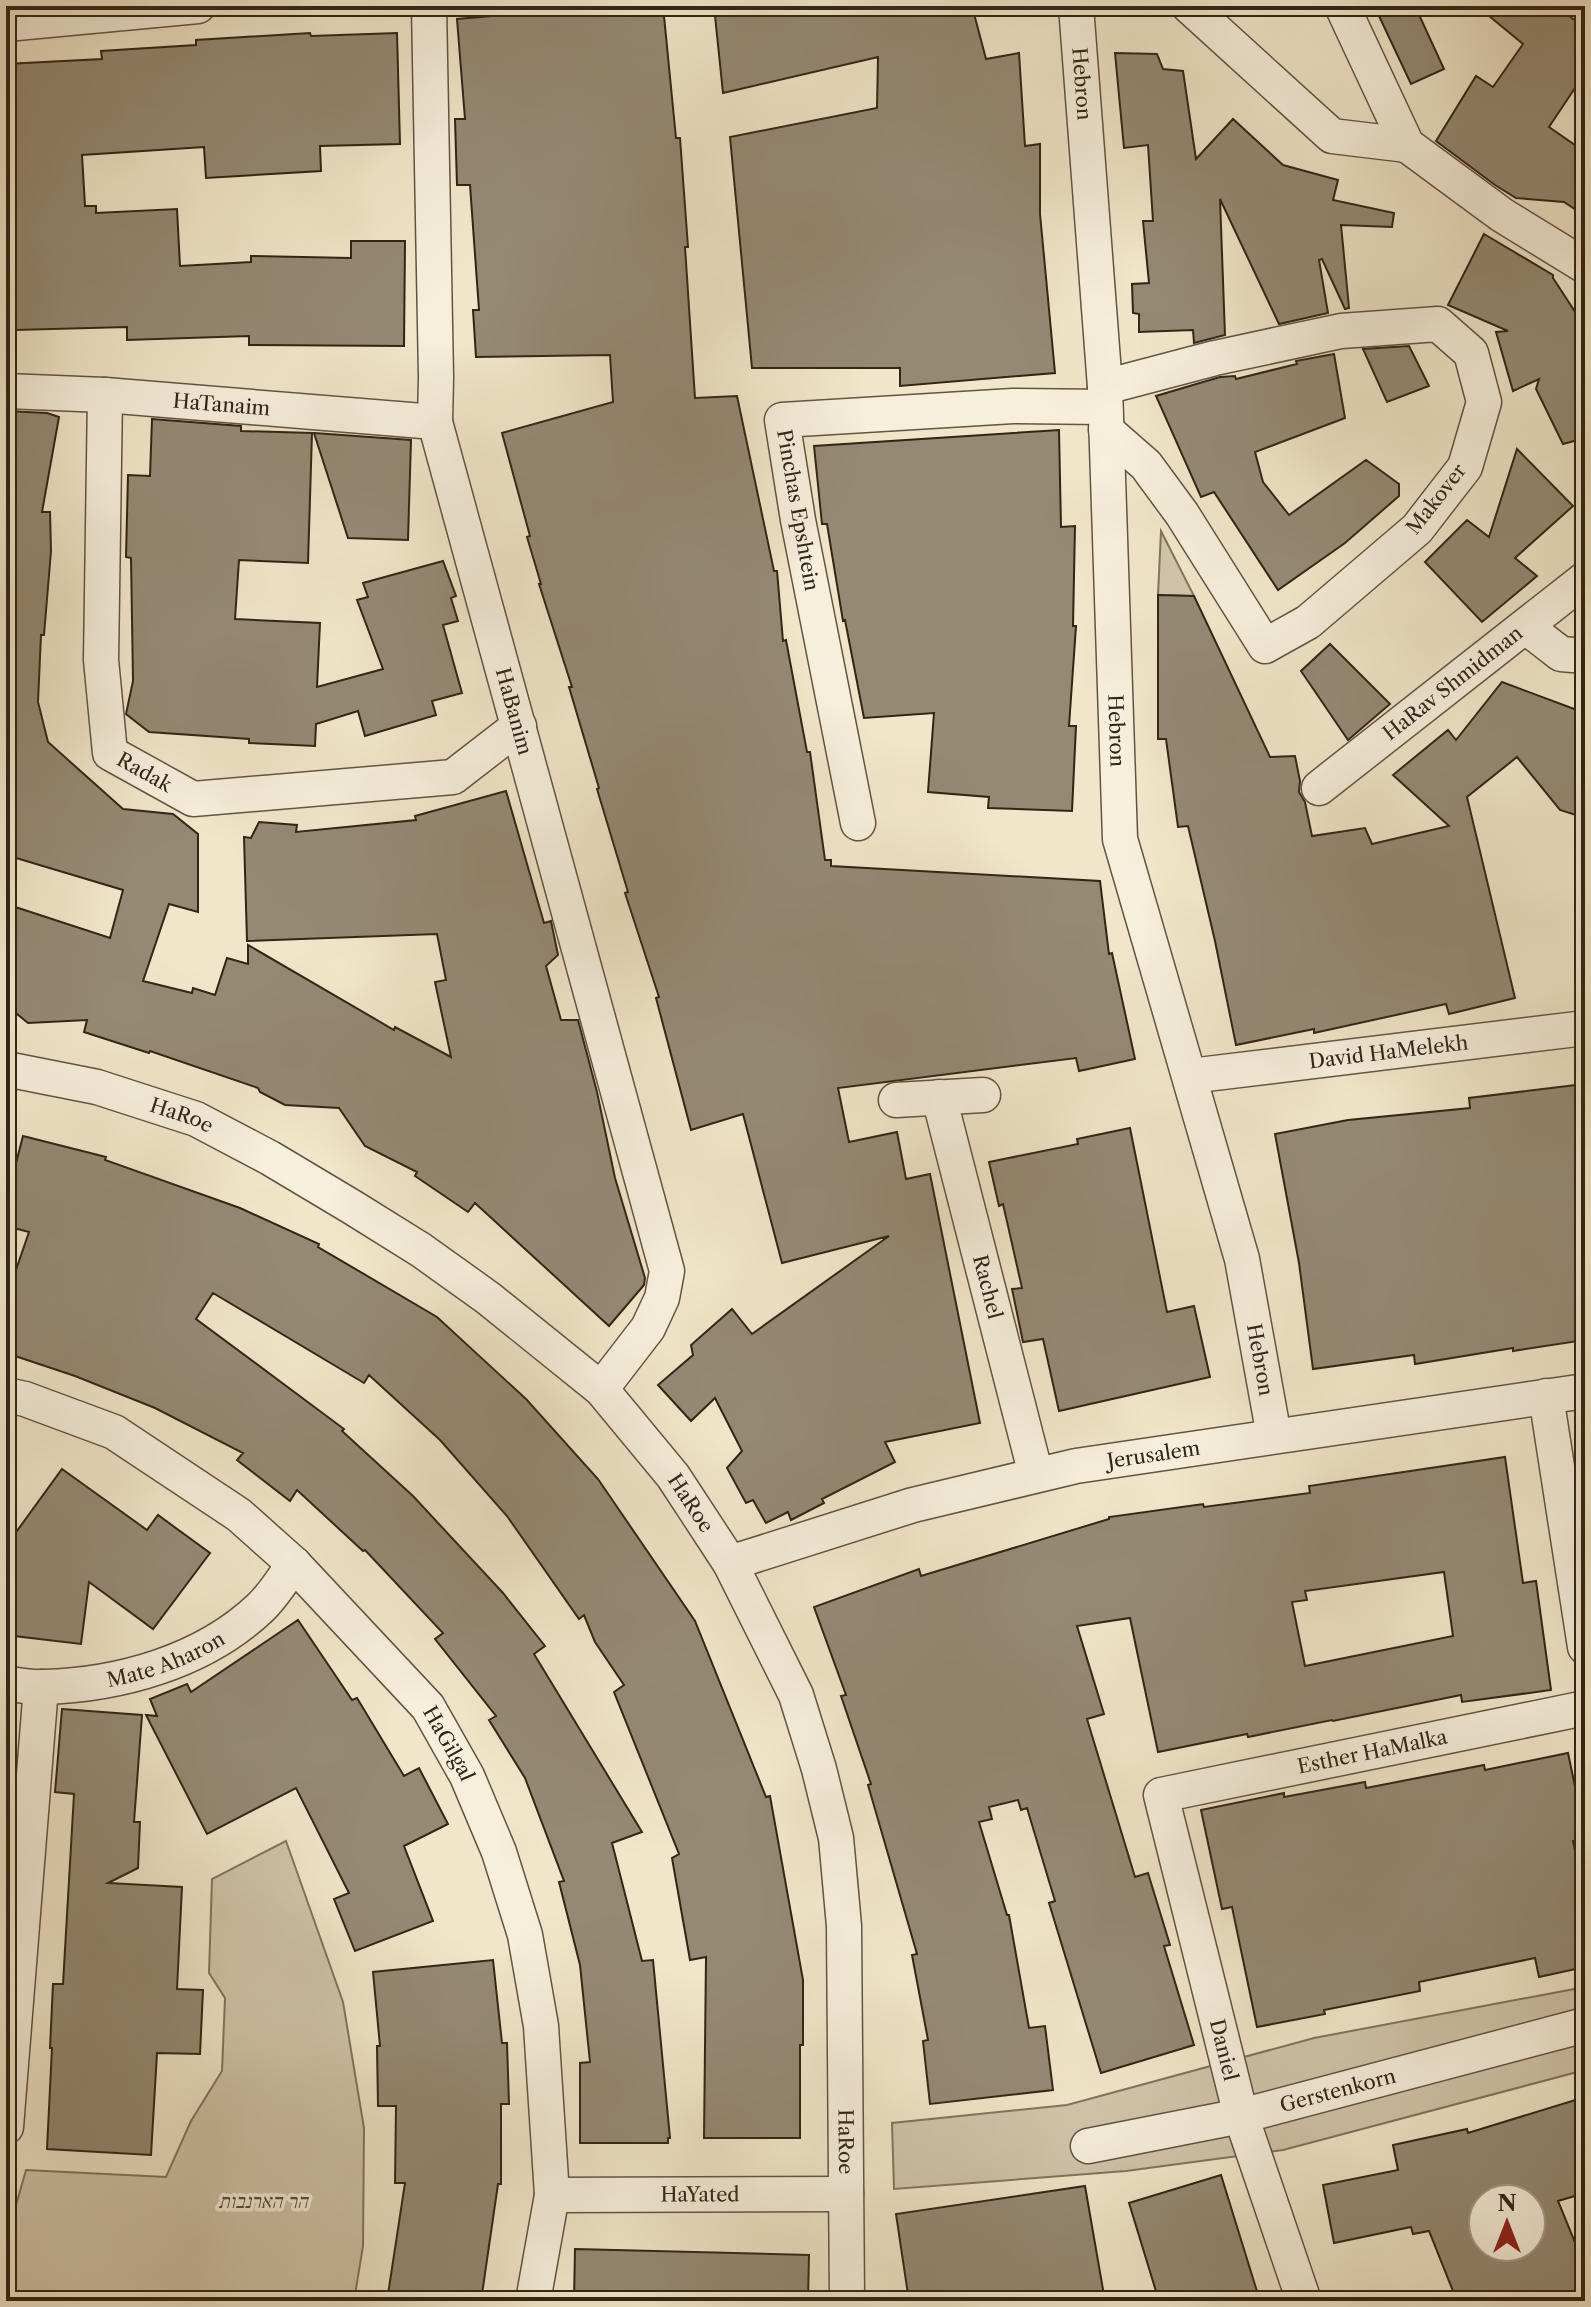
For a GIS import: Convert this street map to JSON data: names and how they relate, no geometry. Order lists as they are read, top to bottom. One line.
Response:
{"streets":{"street":["Hebron","HaTanaim","Makover","Pinchas Epshtein","HaRav Shmidman","HaBanim","Radak","David HaMelekh","HaRoe","Rachel","Jerusalem","Mate Aharon","HaGilgal","Esther HaMalka","Daniel","Gerstenkorn","HaYated"]},"crossings":[["Hebron","Makover"],["Hebron","Pinchas Epshtein"],["Hebron","David HaMelekh"],["Hebron","Jerusalem"],["HaTanaim","HaBanim"],["HaTanaim","Radak"],["Makover","Pinchas Epshtein"],["HaBanim","Radak"],["HaBanim","HaRoe"],["HaRoe","Jerusalem"],["HaRoe","HaYated"],["Rachel","Jerusalem"],["Mate Aharon","HaGilgal"],["HaGilgal","HaYated"],["Esther HaMalka","Daniel"],["Daniel","Gerstenkorn"]],"parks":["הר הארנבות"],"north":"top"}
